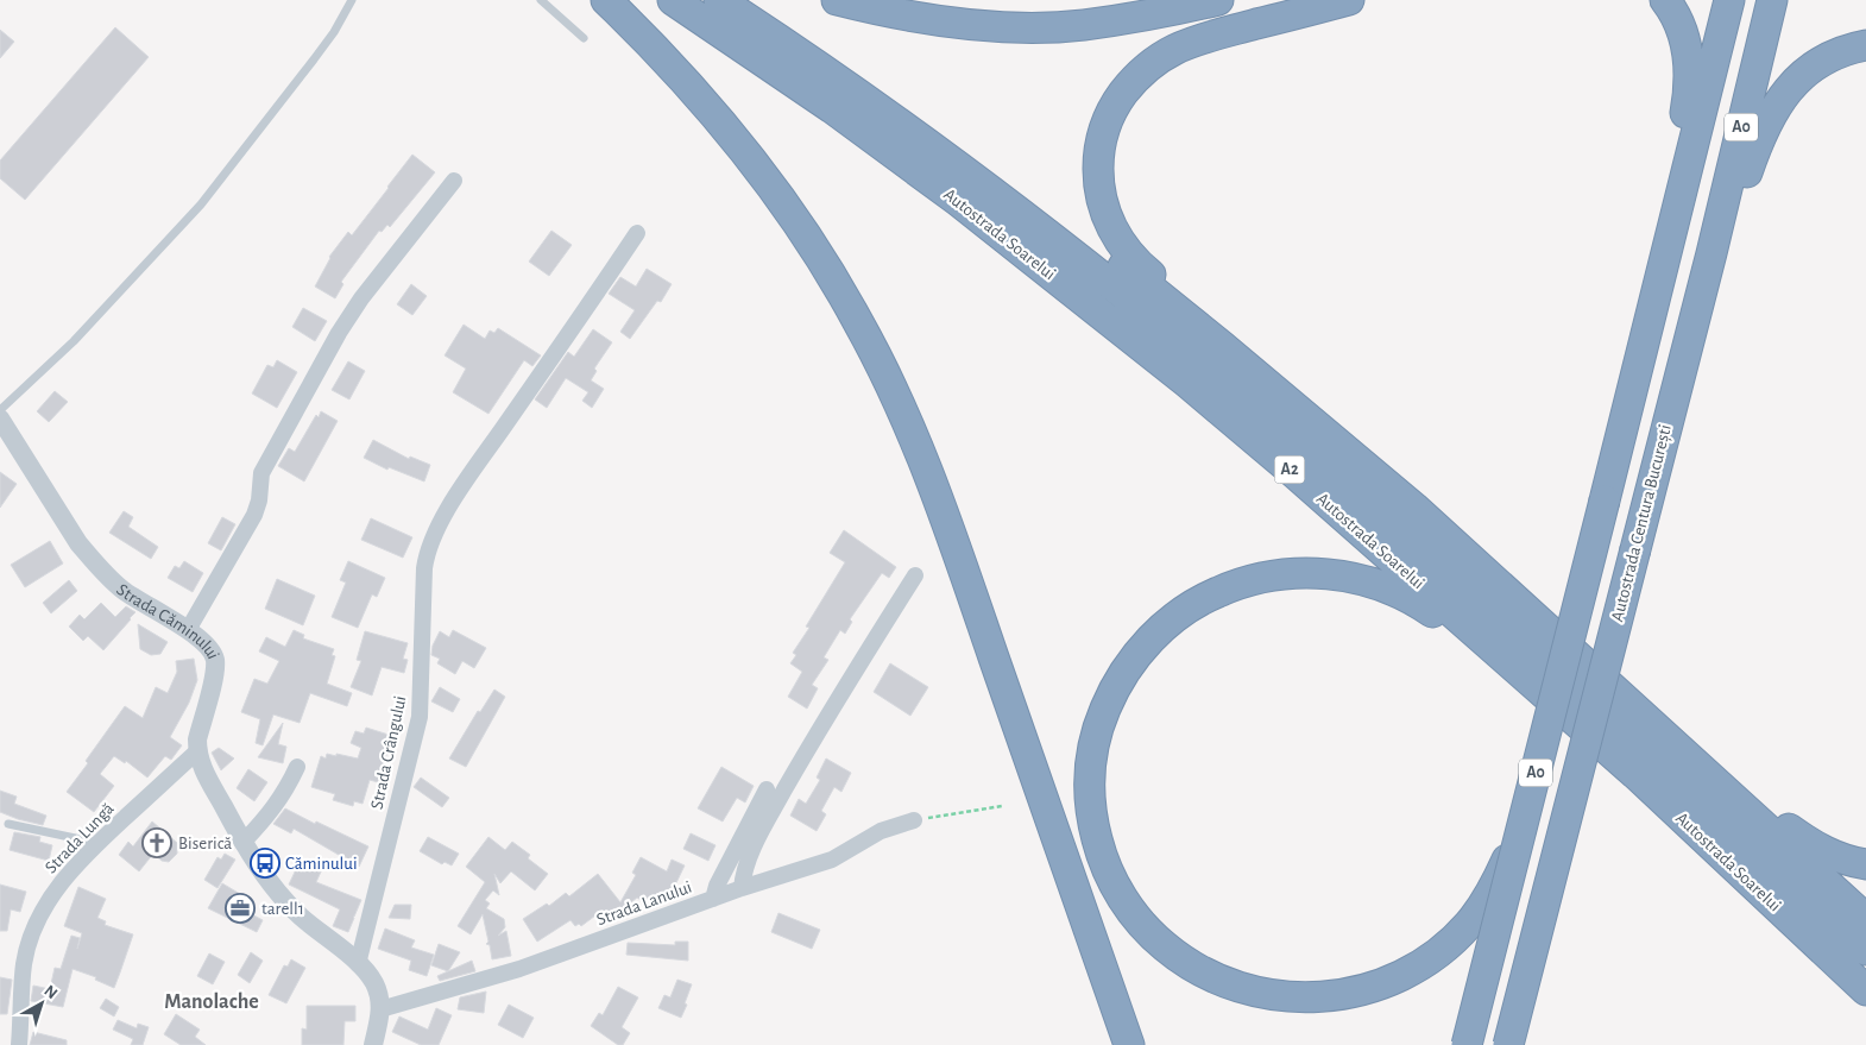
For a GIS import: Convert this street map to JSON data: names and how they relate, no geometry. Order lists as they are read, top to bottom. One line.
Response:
{"streets":{"highway":["A0","Autostrada Soarelui","A2","Autostrada Centura București"],"street":["Strada Căminului","Strada Crângului","Strada Lungă","Strada Lanului"]},"crossings":[["Strada Căminului","Strada Crângului"],["Strada Căminului","Strada Lungă"],["Strada Căminului","Strada Lanului"]],"districts":["Manolache"],"places":{"church":["Biserică"],"bus stop":["Căminului"],"office":["tarell1"]},"north":"top right"}
